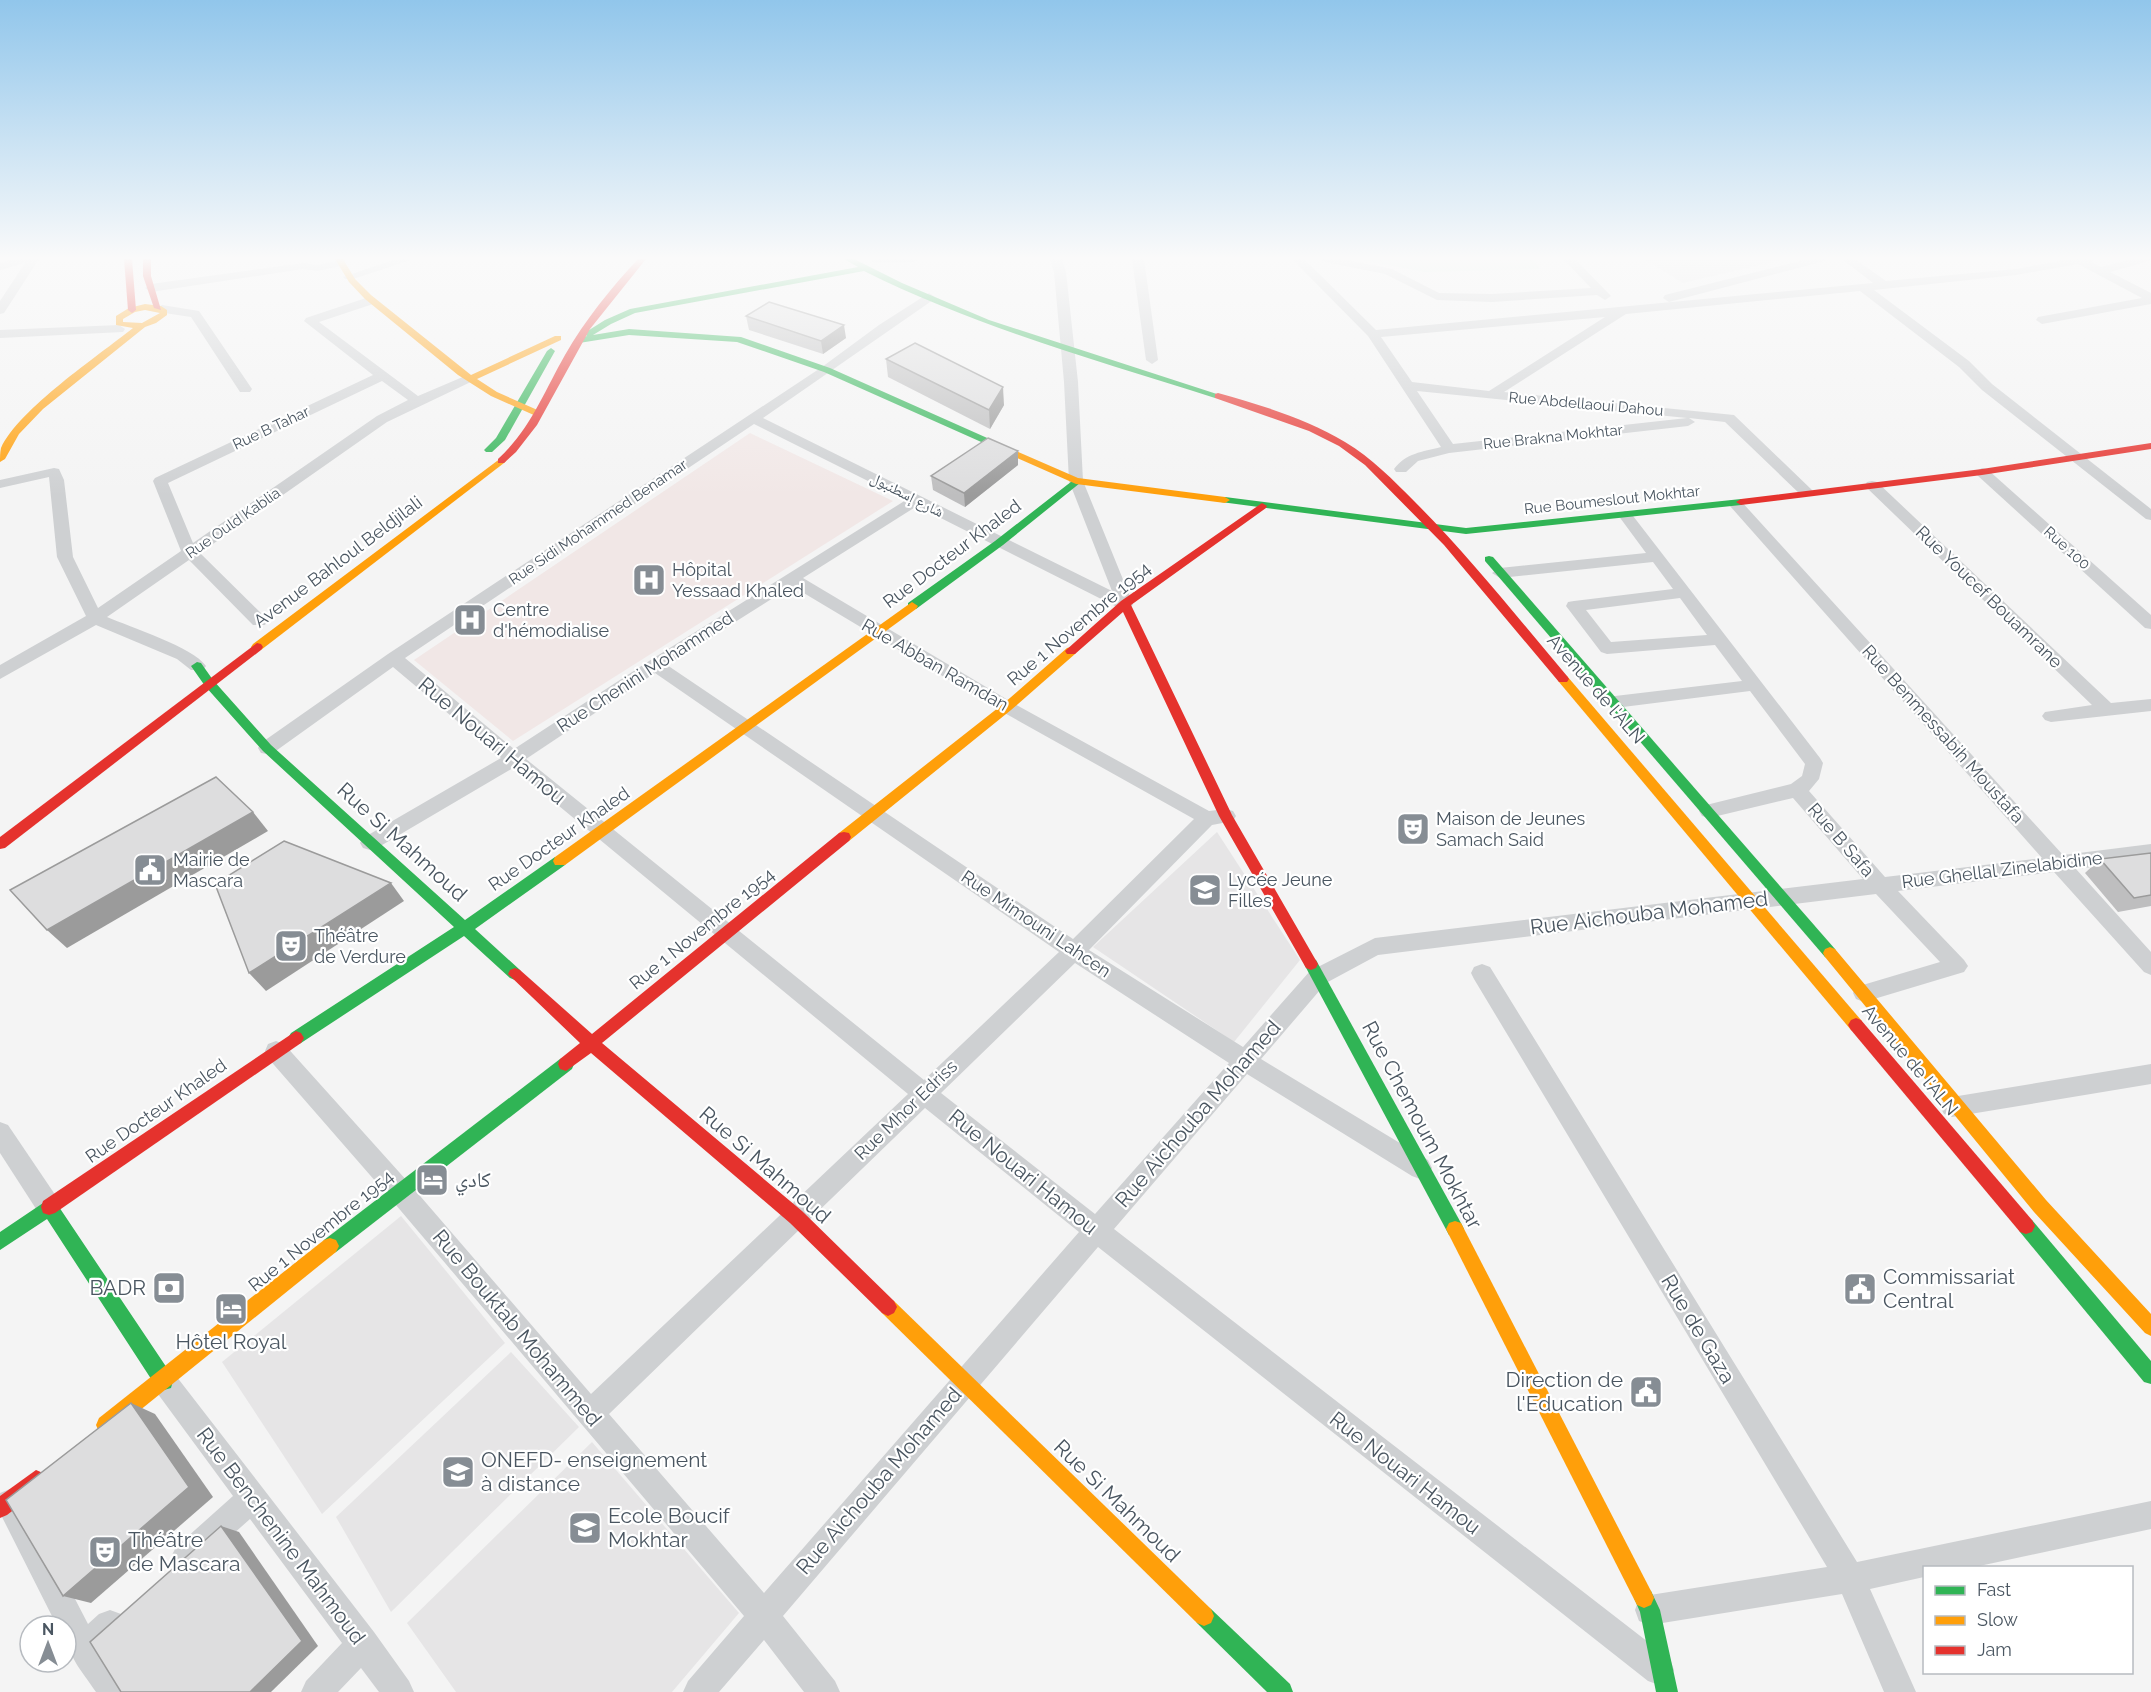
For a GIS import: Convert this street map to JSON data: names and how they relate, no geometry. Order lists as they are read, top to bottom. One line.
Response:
{"streets":{"main road":["Rue Boumeslout Mokhtar","Rue Docteur Khaled","Avenue Bahloul Beldjilali","Rue 1 Novembre 1954","Avenue de l'ALN","Rue Si Mahmoud","Rue Chemoum Mokhtar"],"street":["Rue Abdellaoui Dahou","Rue B Tahar","Rue Brakna Mokhtar","شارع إسطنبول","Rue Sidi Mohammed Benamar","Rue Ould Kablia","Rue 100","Rue Youcef Bouamrane","Rue Abban Ramdan","Rue Chenini Mohammed","Rue Benmessabih Moustafa","Rue Nouari Hamou","Rue B Safa","Rue Ghellal Zinelabidine","Rue Aichouba Mohamed","Rue Mimouni Lahcen","Rue Mhor Edriss","Rue Bouktab Mohammed","Rue de Gaza","Rue Benchenine Mahmoud"]},"crossings":[["Rue Abdellaoui Dahou","Rue Brakna Mokhtar"],["Rue B Tahar","Rue Ould Kablia"],["شارع إسطنبول","Rue Sidi Mohammed Benamar"],["شارع إسطنبول","Rue Docteur Khaled"],["شارع إسطنبول","Rue 1 Novembre 1954"],["شارع إسطنبول","Rue Chenini Mohammed"],["شارع إسطنبول","Rue Chemoum Mokhtar"],["Rue Boumeslout Mokhtar","Rue Sidi Mohammed Benamar"],["Rue Boumeslout Mokhtar","Rue 100"],["Rue Boumeslout Mokhtar","Rue Docteur Khaled"],["Rue Boumeslout Mokhtar","Avenue Bahloul Beldjilali"],["Rue Boumeslout Mokhtar","Rue Youcef Bouamrane"],["Rue Boumeslout Mokhtar","Rue 1 Novembre 1954"],["Rue Boumeslout Mokhtar","Avenue de l'ALN"],["Rue Boumeslout Mokhtar","Rue Benmessabih Moustafa"],["Rue Boumeslout Mokhtar","Rue B Safa"],["Rue Sidi Mohammed Benamar","Rue Nouari Hamou"],["Rue Sidi Mohammed Benamar","Rue Si Mahmoud"],["Rue Docteur Khaled","Rue Abban Ramdan"],["Rue Docteur Khaled","Rue Nouari Hamou"],["Rue Docteur Khaled","Rue Si Mahmoud"],["Rue Docteur Khaled","Rue Mimouni Lahcen"],["Rue Docteur Khaled","Rue Bouktab Mohammed"],["Avenue Bahloul Beldjilali","Rue Si Mahmoud"],["Rue 1 Novembre 1954","Rue Abban Ramdan"],["Rue 1 Novembre 1954","Rue Nouari Hamou"],["Rue 1 Novembre 1954","Rue Si Mahmoud"],["Rue 1 Novembre 1954","Rue Mimouni Lahcen"],["Rue 1 Novembre 1954","Rue Chemoum Mokhtar"],["Rue 1 Novembre 1954","Rue Bouktab Mohammed"],["Rue 1 Novembre 1954","Rue Benchenine Mahmoud"],["Rue Abban Ramdan","Rue Chenini Mohammed"],["Rue Abban Ramdan","Rue Mhor Edriss"],["Rue Abban Ramdan","Rue Chemoum Mokhtar"],["Rue Chenini Mohammed","Rue Nouari Hamou"],["Rue Chenini Mohammed","Rue Si Mahmoud"],["Rue Chenini Mohammed","Rue Mimouni Lahcen"],["Avenue de l'ALN","Rue B Safa"],["Avenue de l'ALN","Rue Ghellal Zinelabidine"],["Avenue de l'ALN","Rue Aichouba Mohamed"],["Rue Benmessabih Moustafa","Rue Ghellal Zinelabidine"],["Rue Nouari Hamou","Rue Aichouba Mohamed"],["Rue Nouari Hamou","Rue Mhor Edriss"],["Rue Nouari Hamou","Rue Chemoum Mokhtar"],["Rue B Safa","Rue Ghellal Zinelabidine"],["Rue Si Mahmoud","Rue Aichouba Mohamed"],["Rue Si Mahmoud","Rue Mhor Edriss"],["Rue Ghellal Zinelabidine","Rue Aichouba Mohamed"],["Rue Aichouba Mohamed","Rue Mimouni Lahcen"],["Rue Aichouba Mohamed","Rue Chemoum Mokhtar"],["Rue Aichouba Mohamed","Rue Bouktab Mohammed"],["Rue Mimouni Lahcen","Rue Mhor Edriss"],["Rue Mimouni Lahcen","Rue Chemoum Mokhtar"],["Rue Mhor Edriss","Rue Chemoum Mokhtar"],["Rue Mhor Edriss","Rue Bouktab Mohammed"]],"places":{"hospital":["Hôpital Yessaad Khaled","Centre d'hémodialise"],"theatre":["Maison de Jeunes Samach Said","Théâtre de Verdure","Théâtre de Mascara"],"public building":["Mairie de Mascara","Commissariat Central","Direction de l'Education"],"school or university":["Lycée Jeune Filles","ONEFD- enseignement à distance","Ecole Boucif Mokhtar"],"hotel":["كادي","Hôtel Royal"],"bank":["BADR"]},"legend":["Fast","Slow","Jam"],"north":"top"}
